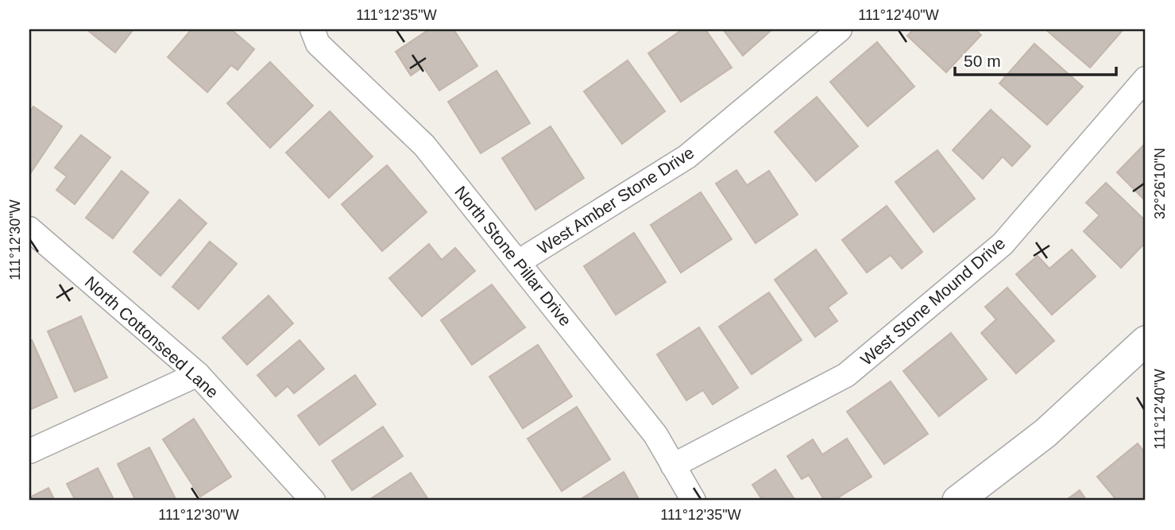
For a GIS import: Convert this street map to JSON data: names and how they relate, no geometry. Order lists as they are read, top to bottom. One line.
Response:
{"streets":{"street":["West Amber Stone Drive","North Stone Pillar Drive","West Stone Mound Drive","North Cottonseed Lane"]},"crossings":[["West Amber Stone Drive","North Stone Pillar Drive"],["North Stone Pillar Drive","West Stone Mound Drive"]],"scale_bar":"50 m","coordinates":["111°12'35\"W","111°12'40\"W","32°26'10\"N","111°12'30\"W"]}
